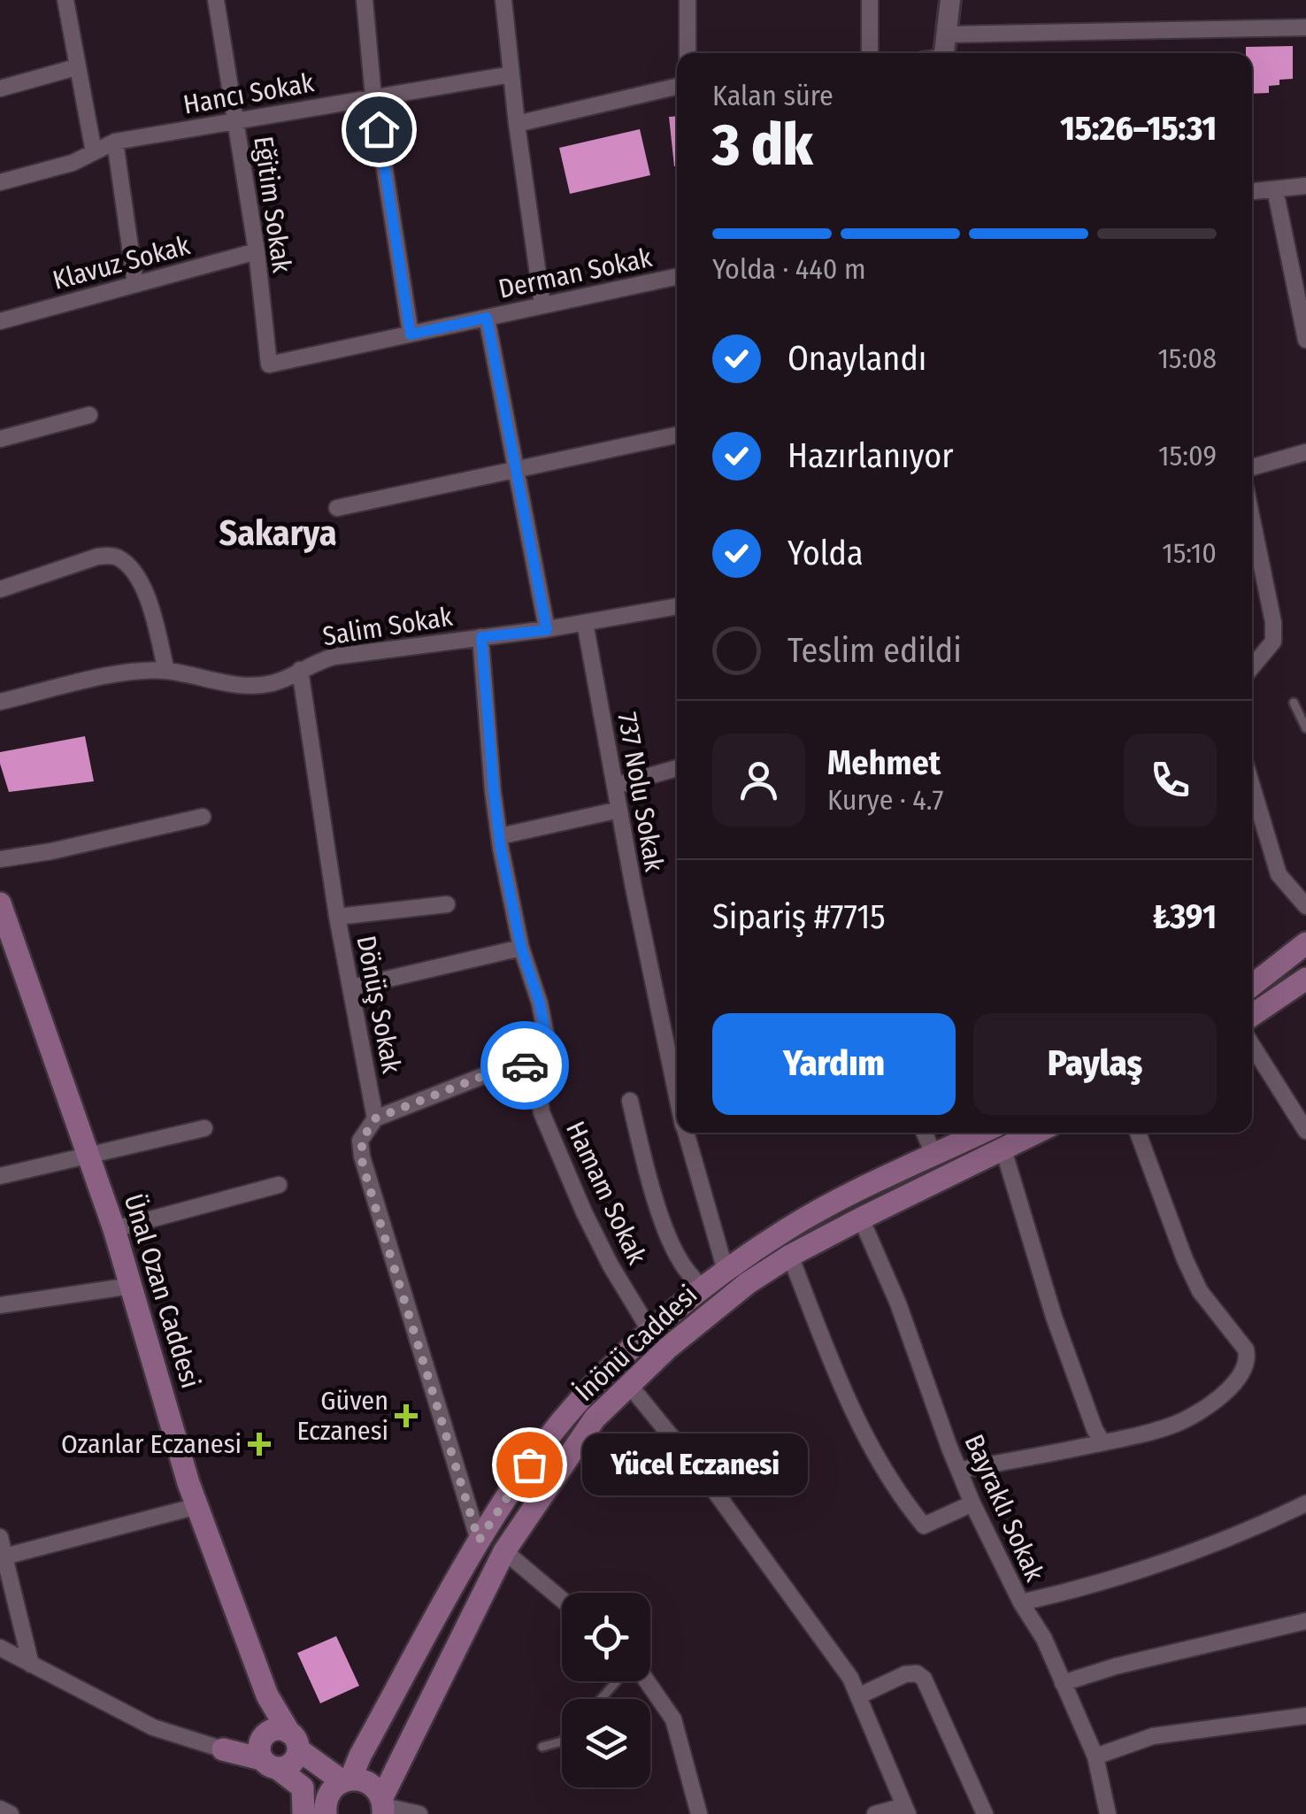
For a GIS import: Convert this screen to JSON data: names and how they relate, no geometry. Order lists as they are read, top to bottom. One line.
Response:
{"streets":{"main road":["Ünal Ozan Caddesi","İnönü Caddesi"],"street":["Hancı Sokak","Eğitim Sokak","Klavuz Sokak","Derman Sokak","Salim Sokak","737 Nolu Sokak","Dönüş Sokak","Hamam Sokak","Bayraklı Sokak"]},"crossings":[["Hancı Sokak","Eğitim Sokak"],["Eğitim Sokak","Klavuz Sokak"],["Eğitim Sokak","Derman Sokak"],["Salim Sokak","737 Nolu Sokak"],["Salim Sokak","Dönüş Sokak"],["737 Nolu Sokak","İnönü Caddesi"],["Dönüş Sokak","İnönü Caddesi"],["Hamam Sokak","İnönü Caddesi"],["İnönü Caddesi","Bayraklı Sokak"]],"districts":["Sakarya"],"places":{"health":["Güven Eczanesi","Ozanlar Eczanesi"],"other":["Yücel Eczanesi"]},"page":{"heading":["3 dk","Kalan süre","15:26–15:31"],"panel":["Mehmet","Kurye · 4.7","Sipariş #7715","₺391"],"bar":"Yolda · 440 m","list":[["Onaylandı","15:08"],["Hazırlanıyor","15:09"],["Yolda","15:10"],"Teslim edildi"],"buttons":["Yardım","Paylaş"],"bubble":"Yücel Eczanesi"}}
